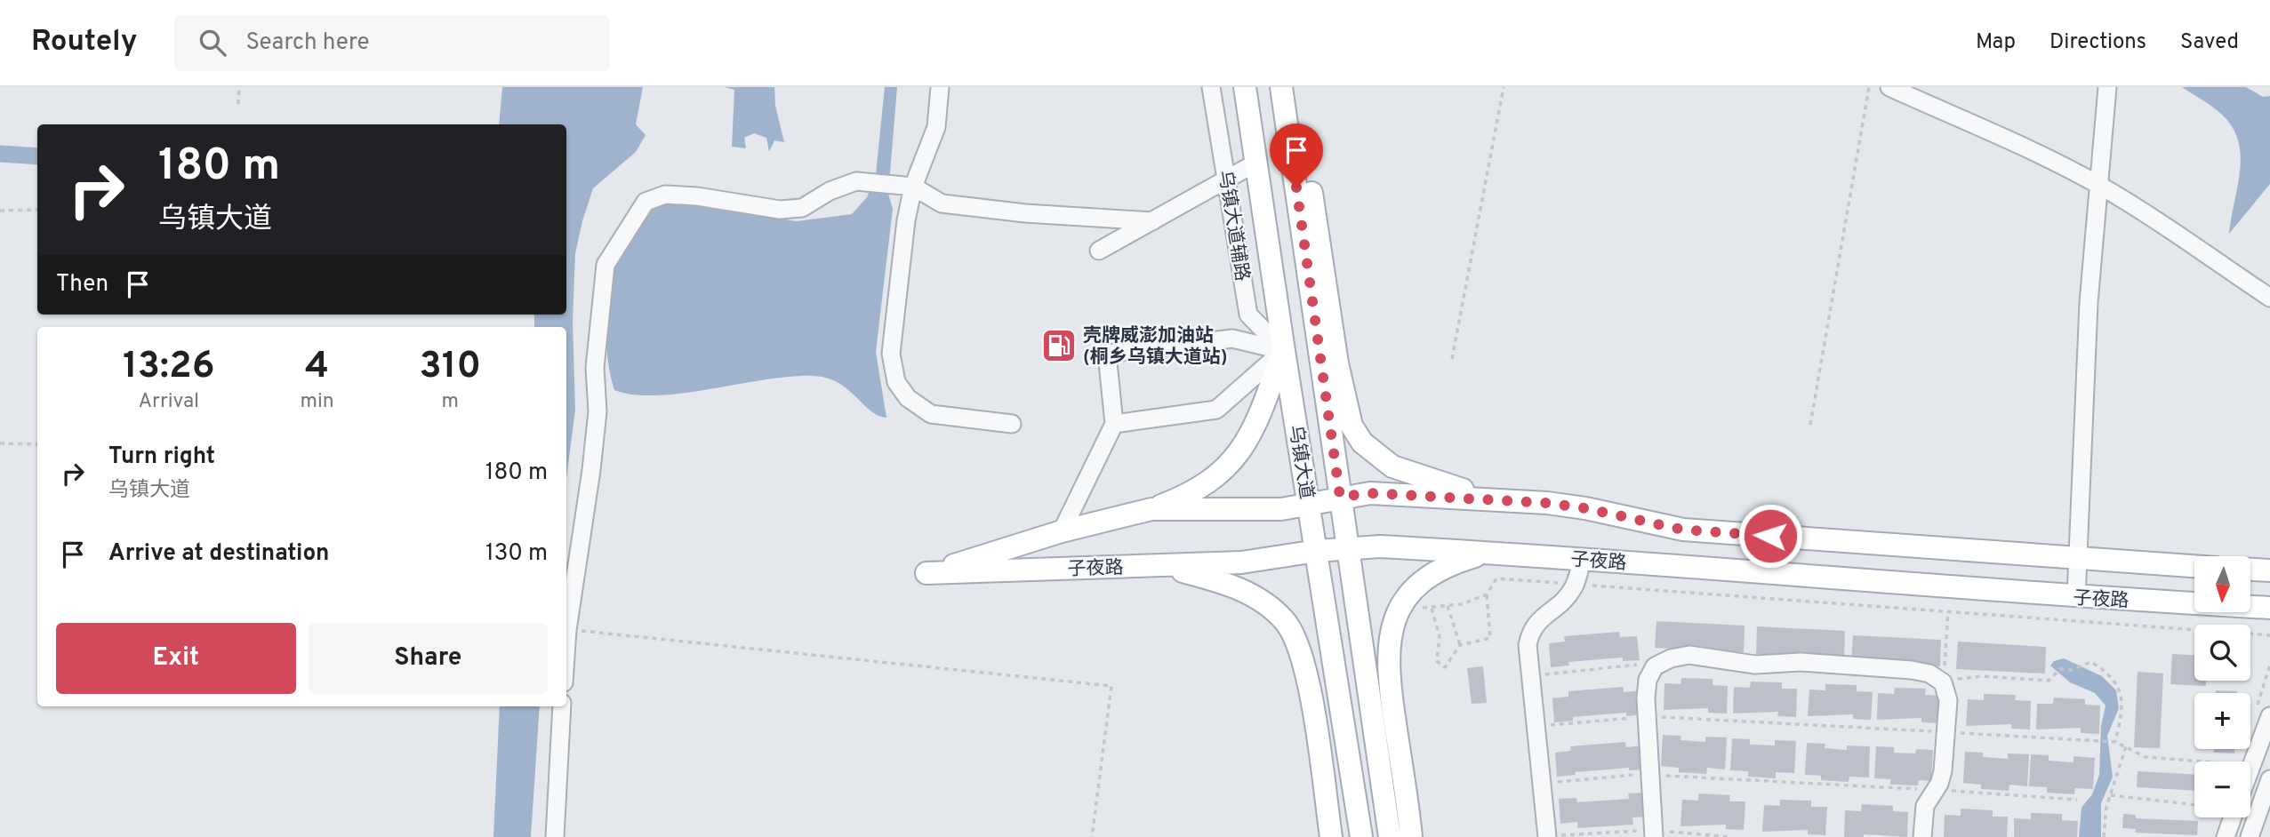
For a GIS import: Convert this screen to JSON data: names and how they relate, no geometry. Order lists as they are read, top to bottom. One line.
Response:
{"streets":{"main road":["乌镇大道","子夜路"],"street":["乌镇大道辅路"]},"crossings":[["乌镇大道辅路","乌镇大道"],["乌镇大道","子夜路"]],"places":{"fuel station":["壳牌威澎加油站 (桐乡乌镇大道站)"]},"north":"bottom","page":{"header":"Routely","search":"Search here","nav":["Map","Directions","Saved"],"turn":["180 m","乌镇大道"],"then":"Then","eta":["13:26","Arrival","4","min","310","m"],"list":[{"name":"Turn right","note":"乌镇大道","value":"180 m"},{"name":"Arrive at destination","value":"130 m"}],"map_buttons":["+","−"],"buttons":["Exit","Share"]}}
